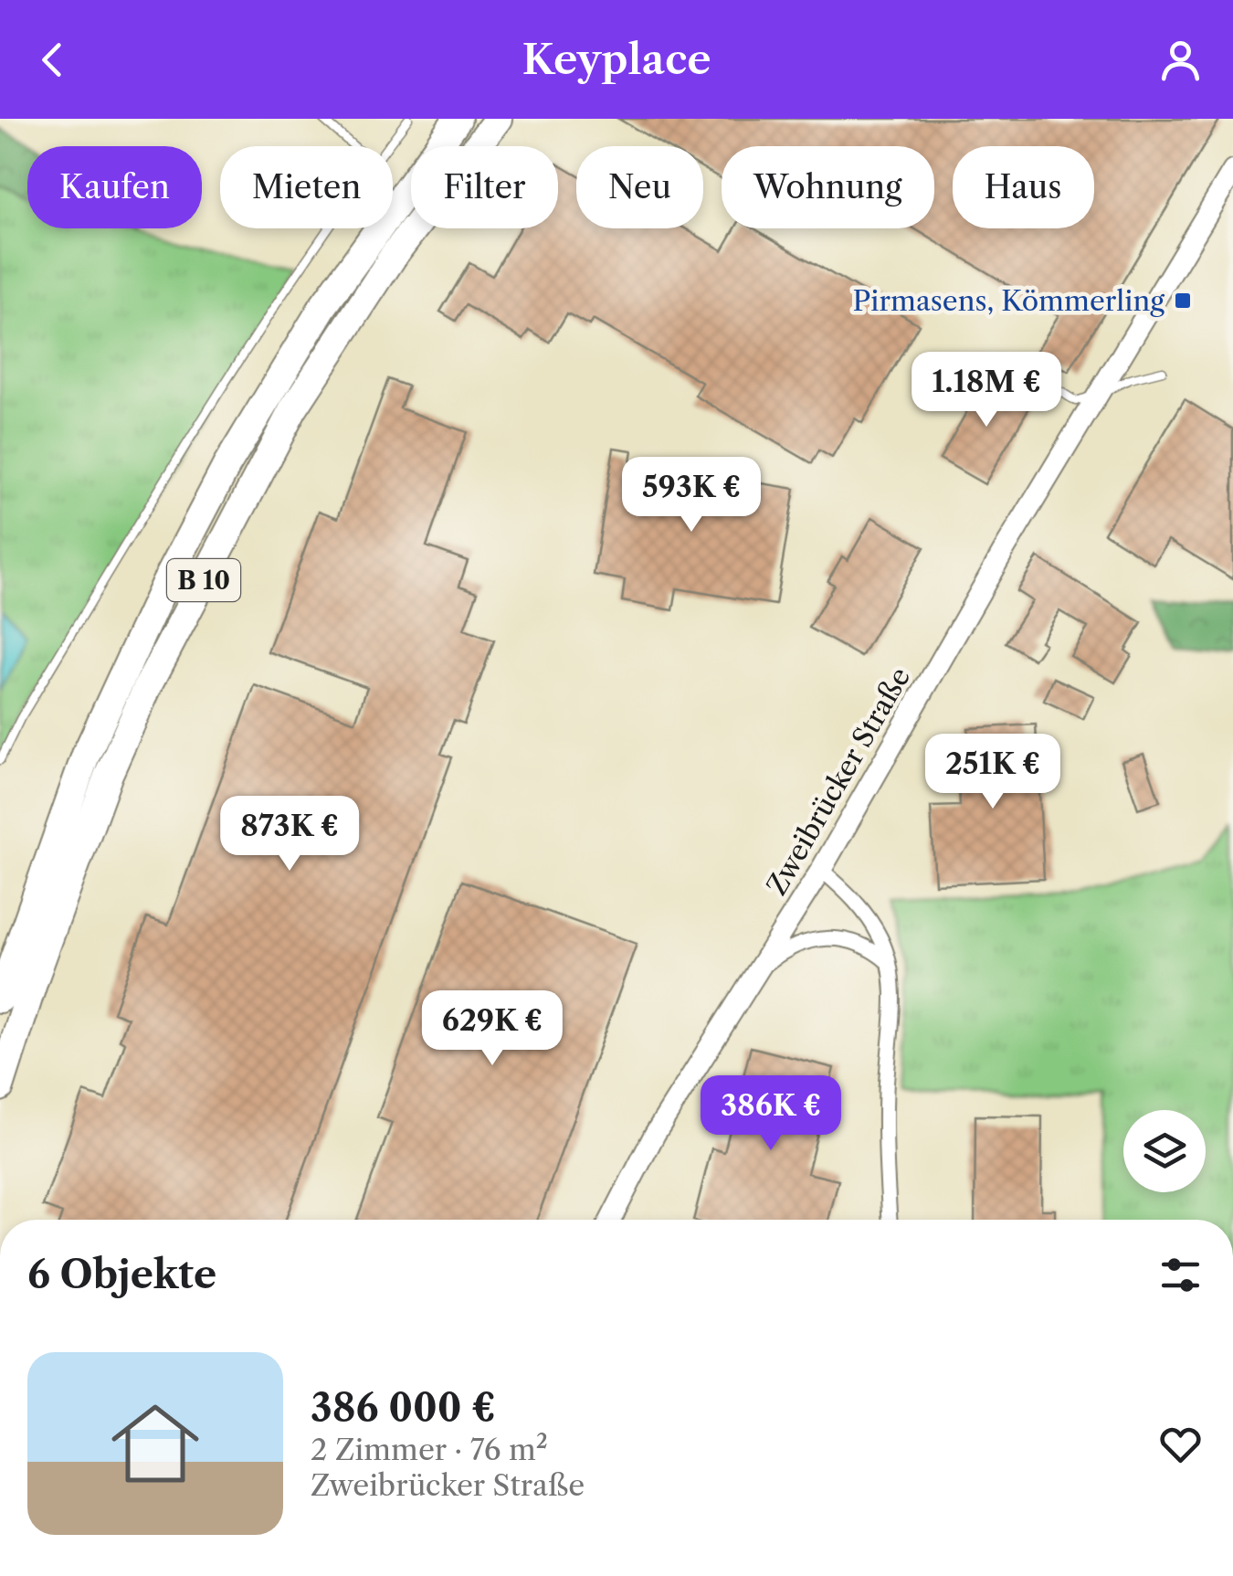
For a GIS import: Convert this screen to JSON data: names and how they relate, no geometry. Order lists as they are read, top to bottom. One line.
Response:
{"streets":{"highway":["B 10"],"street":["Zweibrücker Straße"]},"places":{"transit":["Pirmasens, Kömmerling"]},"page":{"header":"Keyplace","chip":["Kaufen","Mieten","Filter","Neu","Wohnung","Haus"],"price":["1.18M €","593K €","251K €","873K €","629K €","386K €"],"heading":"6 Objekte","list":[{"name":"386 000 €","note":"2 Zimmer · 76 m² · Zweibrücker Straße"}]}}
